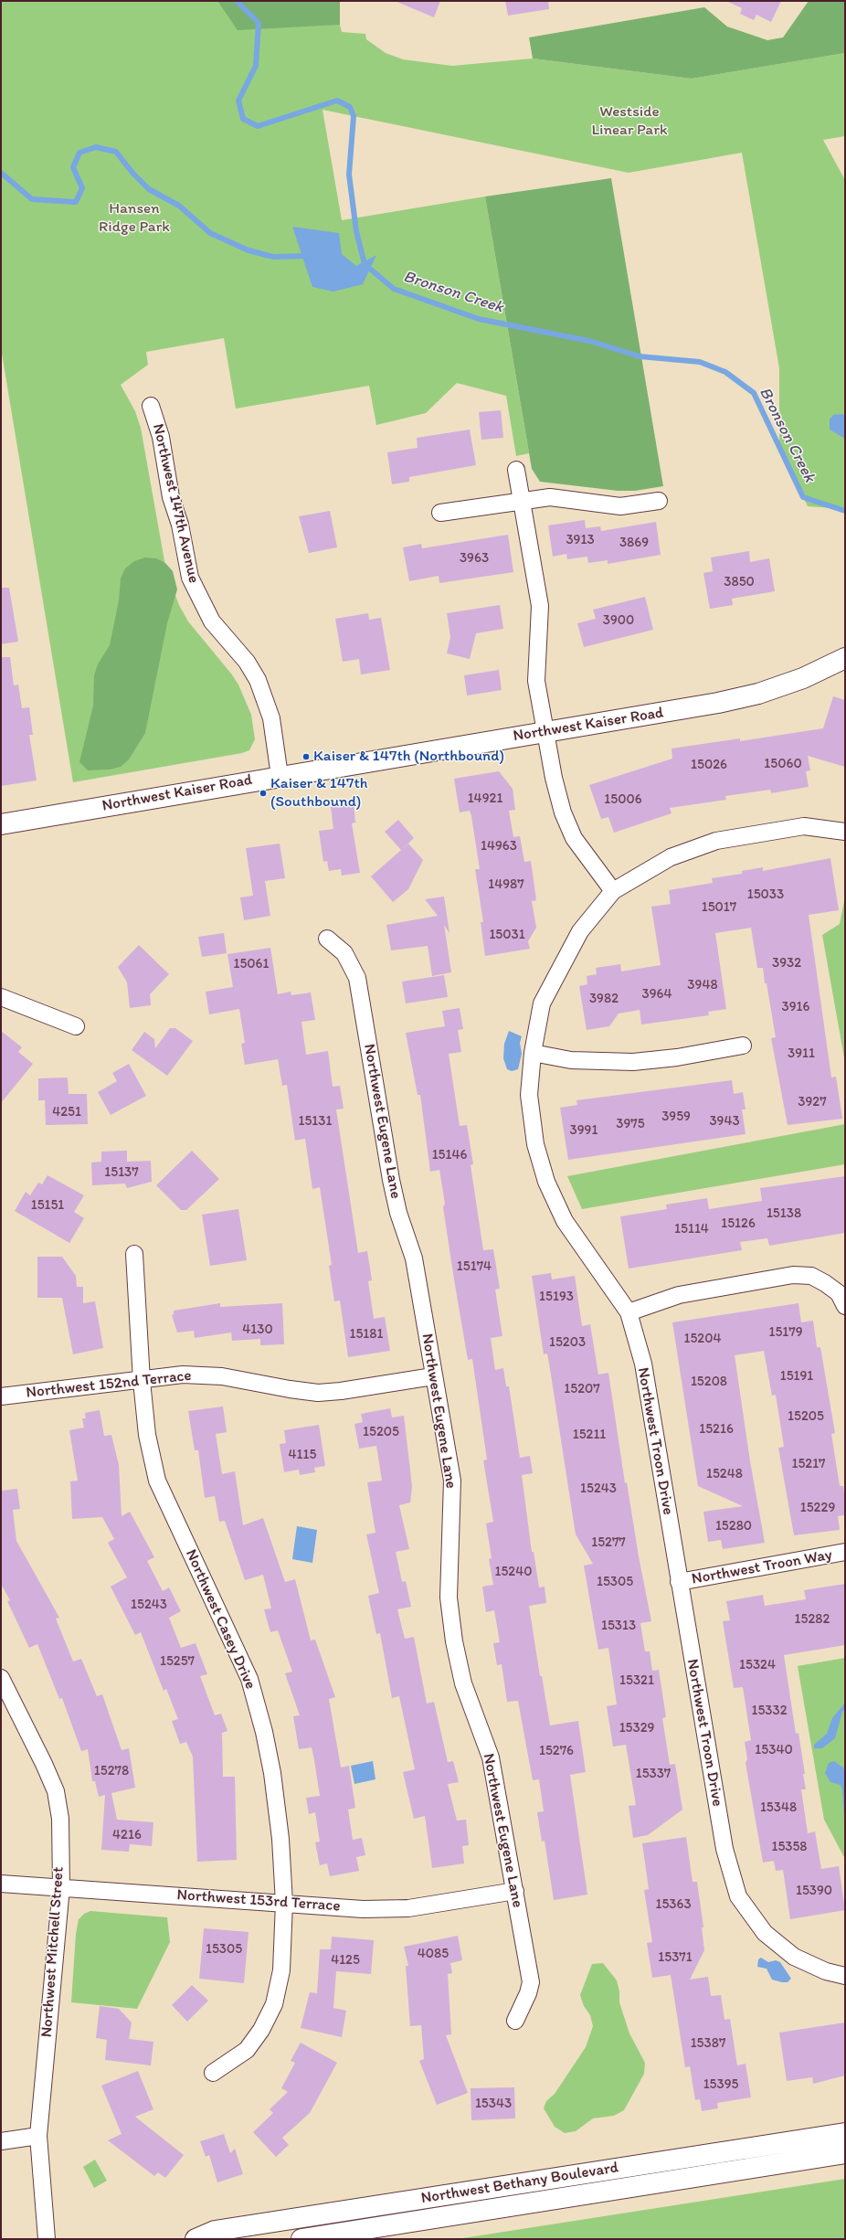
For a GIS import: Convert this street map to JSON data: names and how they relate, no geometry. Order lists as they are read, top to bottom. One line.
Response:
{"streets":{"main road":["Northwest Kaiser Road","Northwest Bethany Boulevard"],"street":["Northwest 147th Avenue","Northwest Eugene Lane","Northwest 152nd Terrace","Northwest Troon Drive","Northwest Troon Way","Northwest Casey Drive","Northwest 153rd Terrace","Northwest Mitchell Street"]},"crossings":[["Northwest 147th Avenue","Northwest Kaiser Road"],["Northwest Eugene Lane","Northwest 152nd Terrace"],["Northwest Eugene Lane","Northwest 153rd Terrace"],["Northwest 152nd Terrace","Northwest Casey Drive"],["Northwest Troon Drive","Northwest Troon Way"],["Northwest Casey Drive","Northwest 153rd Terrace"],["Northwest 153rd Terrace","Northwest Mitchell Street"]],"water":["Bronson Creek"],"parks":["Westside Linear Park","Hansen Ridge Park"],"places":["Kaiser & 147th (Northbound)","Kaiser & 147th (Southbound)"],"house_numbers":["3913","3869","3963","3850","3900","15060","15026","14921","15006","14963","14987","15033","15017","15031","3932","15061","3948","3964","3982","3916","3911","3927","4251","3959","15131","3943","3975","3991","15146","15137","15151","15138","15126","15114","15174","15193","4130","15179","15181","15204","15203","15191","15208","15207","15205","15216","15205","15211","4115","15217","15248","15243","15229","15280","15277","15240","15305","15243","15282","15313","15257","15324","15321","15332","15329","15340","15276","15278","15337","15348","4216","15358","15390","15363","15305","4085","15371","4125","15387","15395","15343"]}
